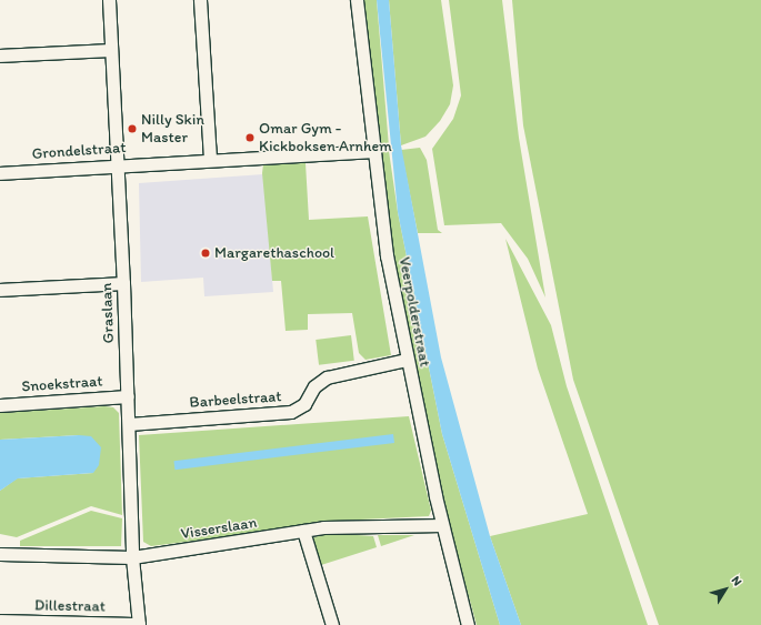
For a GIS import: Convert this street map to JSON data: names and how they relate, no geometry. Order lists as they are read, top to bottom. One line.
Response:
{"streets":{"street":["Grondelstraat","Veerpolderstraat","Graslaan","Snoekstraat","Barbeelstraat","Visserslaan","Dillestraat"]},"crossings":[["Grondelstraat","Veerpolderstraat"],["Grondelstraat","Graslaan"],["Veerpolderstraat","Barbeelstraat"],["Veerpolderstraat","Visserslaan"],["Graslaan","Snoekstraat"],["Graslaan","Barbeelstraat"],["Graslaan","Visserslaan"],["Graslaan","Dillestraat"]],"places":["Nilly Skin Master","Omar Gym - Kickboksen Arnhem","Margarethaschool"],"north":"top right"}
